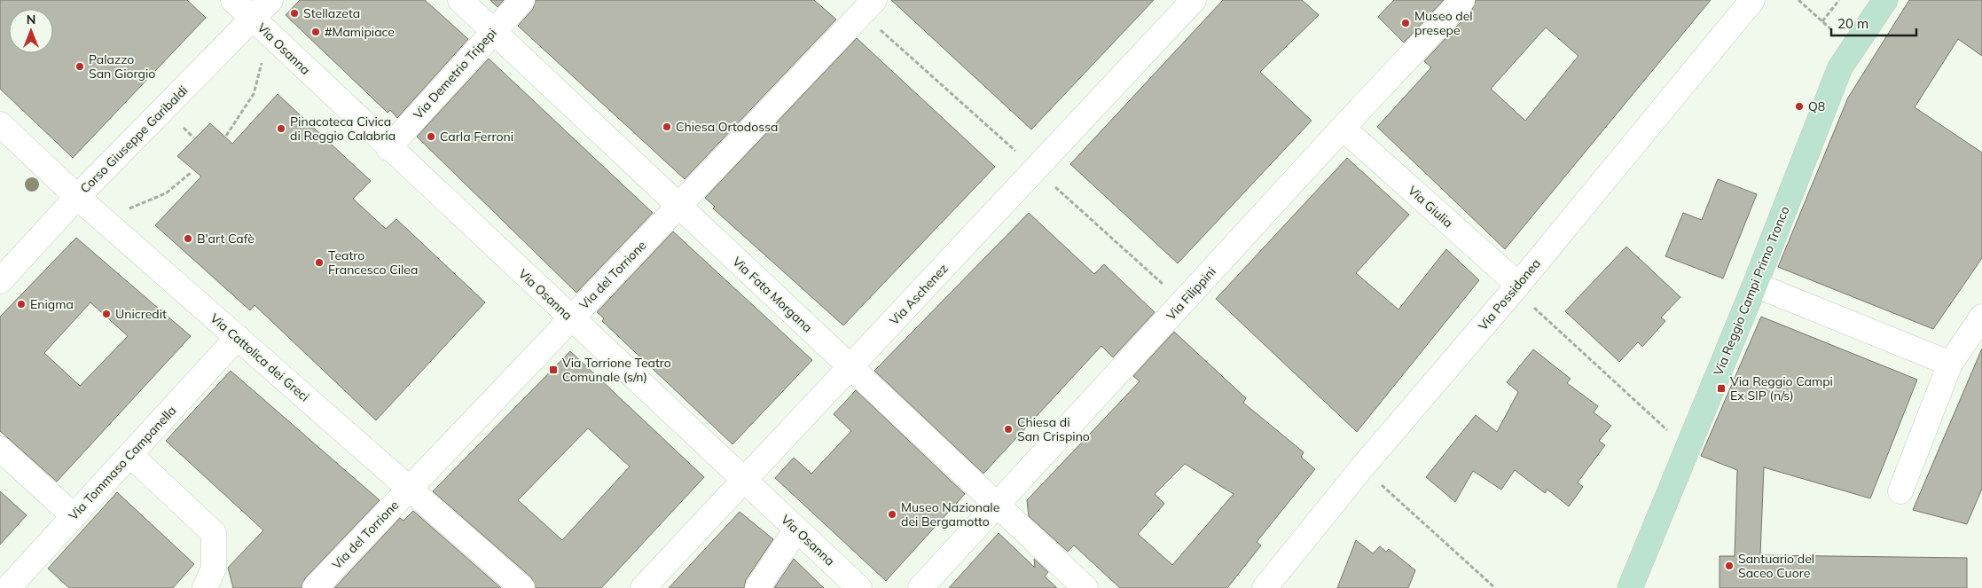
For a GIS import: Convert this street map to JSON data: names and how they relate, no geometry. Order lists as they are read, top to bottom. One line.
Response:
{"streets":{"street":["Via Osanna","Via Demetrio Tripepi","Corso Giuseppe Garibaldi","Via Giulia","Via del Torrione","Via Reggio Campi Primo Tronco","Via Filippini","Via Fata Morgana","Via Aschenez","Via Possidonea","Via Cattolica dei Greci","Via Tommaso Campanella"]},"crossings":[["Via Osanna","Via Demetrio Tripepi"],["Via Osanna","Corso Giuseppe Garibaldi"],["Via Osanna","Via del Torrione"],["Via Osanna","Via Aschenez"],["Via Demetrio Tripepi","Via Fata Morgana"],["Corso Giuseppe Garibaldi","Via Cattolica dei Greci"],["Via Giulia","Via Filippini"],["Via Giulia","Via Possidonea"],["Via del Torrione","Via Fata Morgana"],["Via del Torrione","Via Cattolica dei Greci"],["Via Filippini","Via Fata Morgana"],["Via Fata Morgana","Via Aschenez"],["Via Cattolica dei Greci","Via Tommaso Campanella"]],"places":{"other":["Stellazeta","Museo del presepe","#Mamipiace","Palazzo San Giorgio","Q8","Chiesa Ortodossa","Pinacoteca Civica di Reggio Calabria","Carla Ferroni","B'art Cafè","Teatro Francesco Cilea","Enigma","Unicredit","Chiesa di San Crispino","Museo Nazionale dei Bergamotto","Santuario del Saceo Cuore"],"transit":["Via Torrione Teatro Comunale (s/n)","Via Reggio Campi Ex SIP (n/s)"]},"scale_bar":"20 m","north":"top"}
